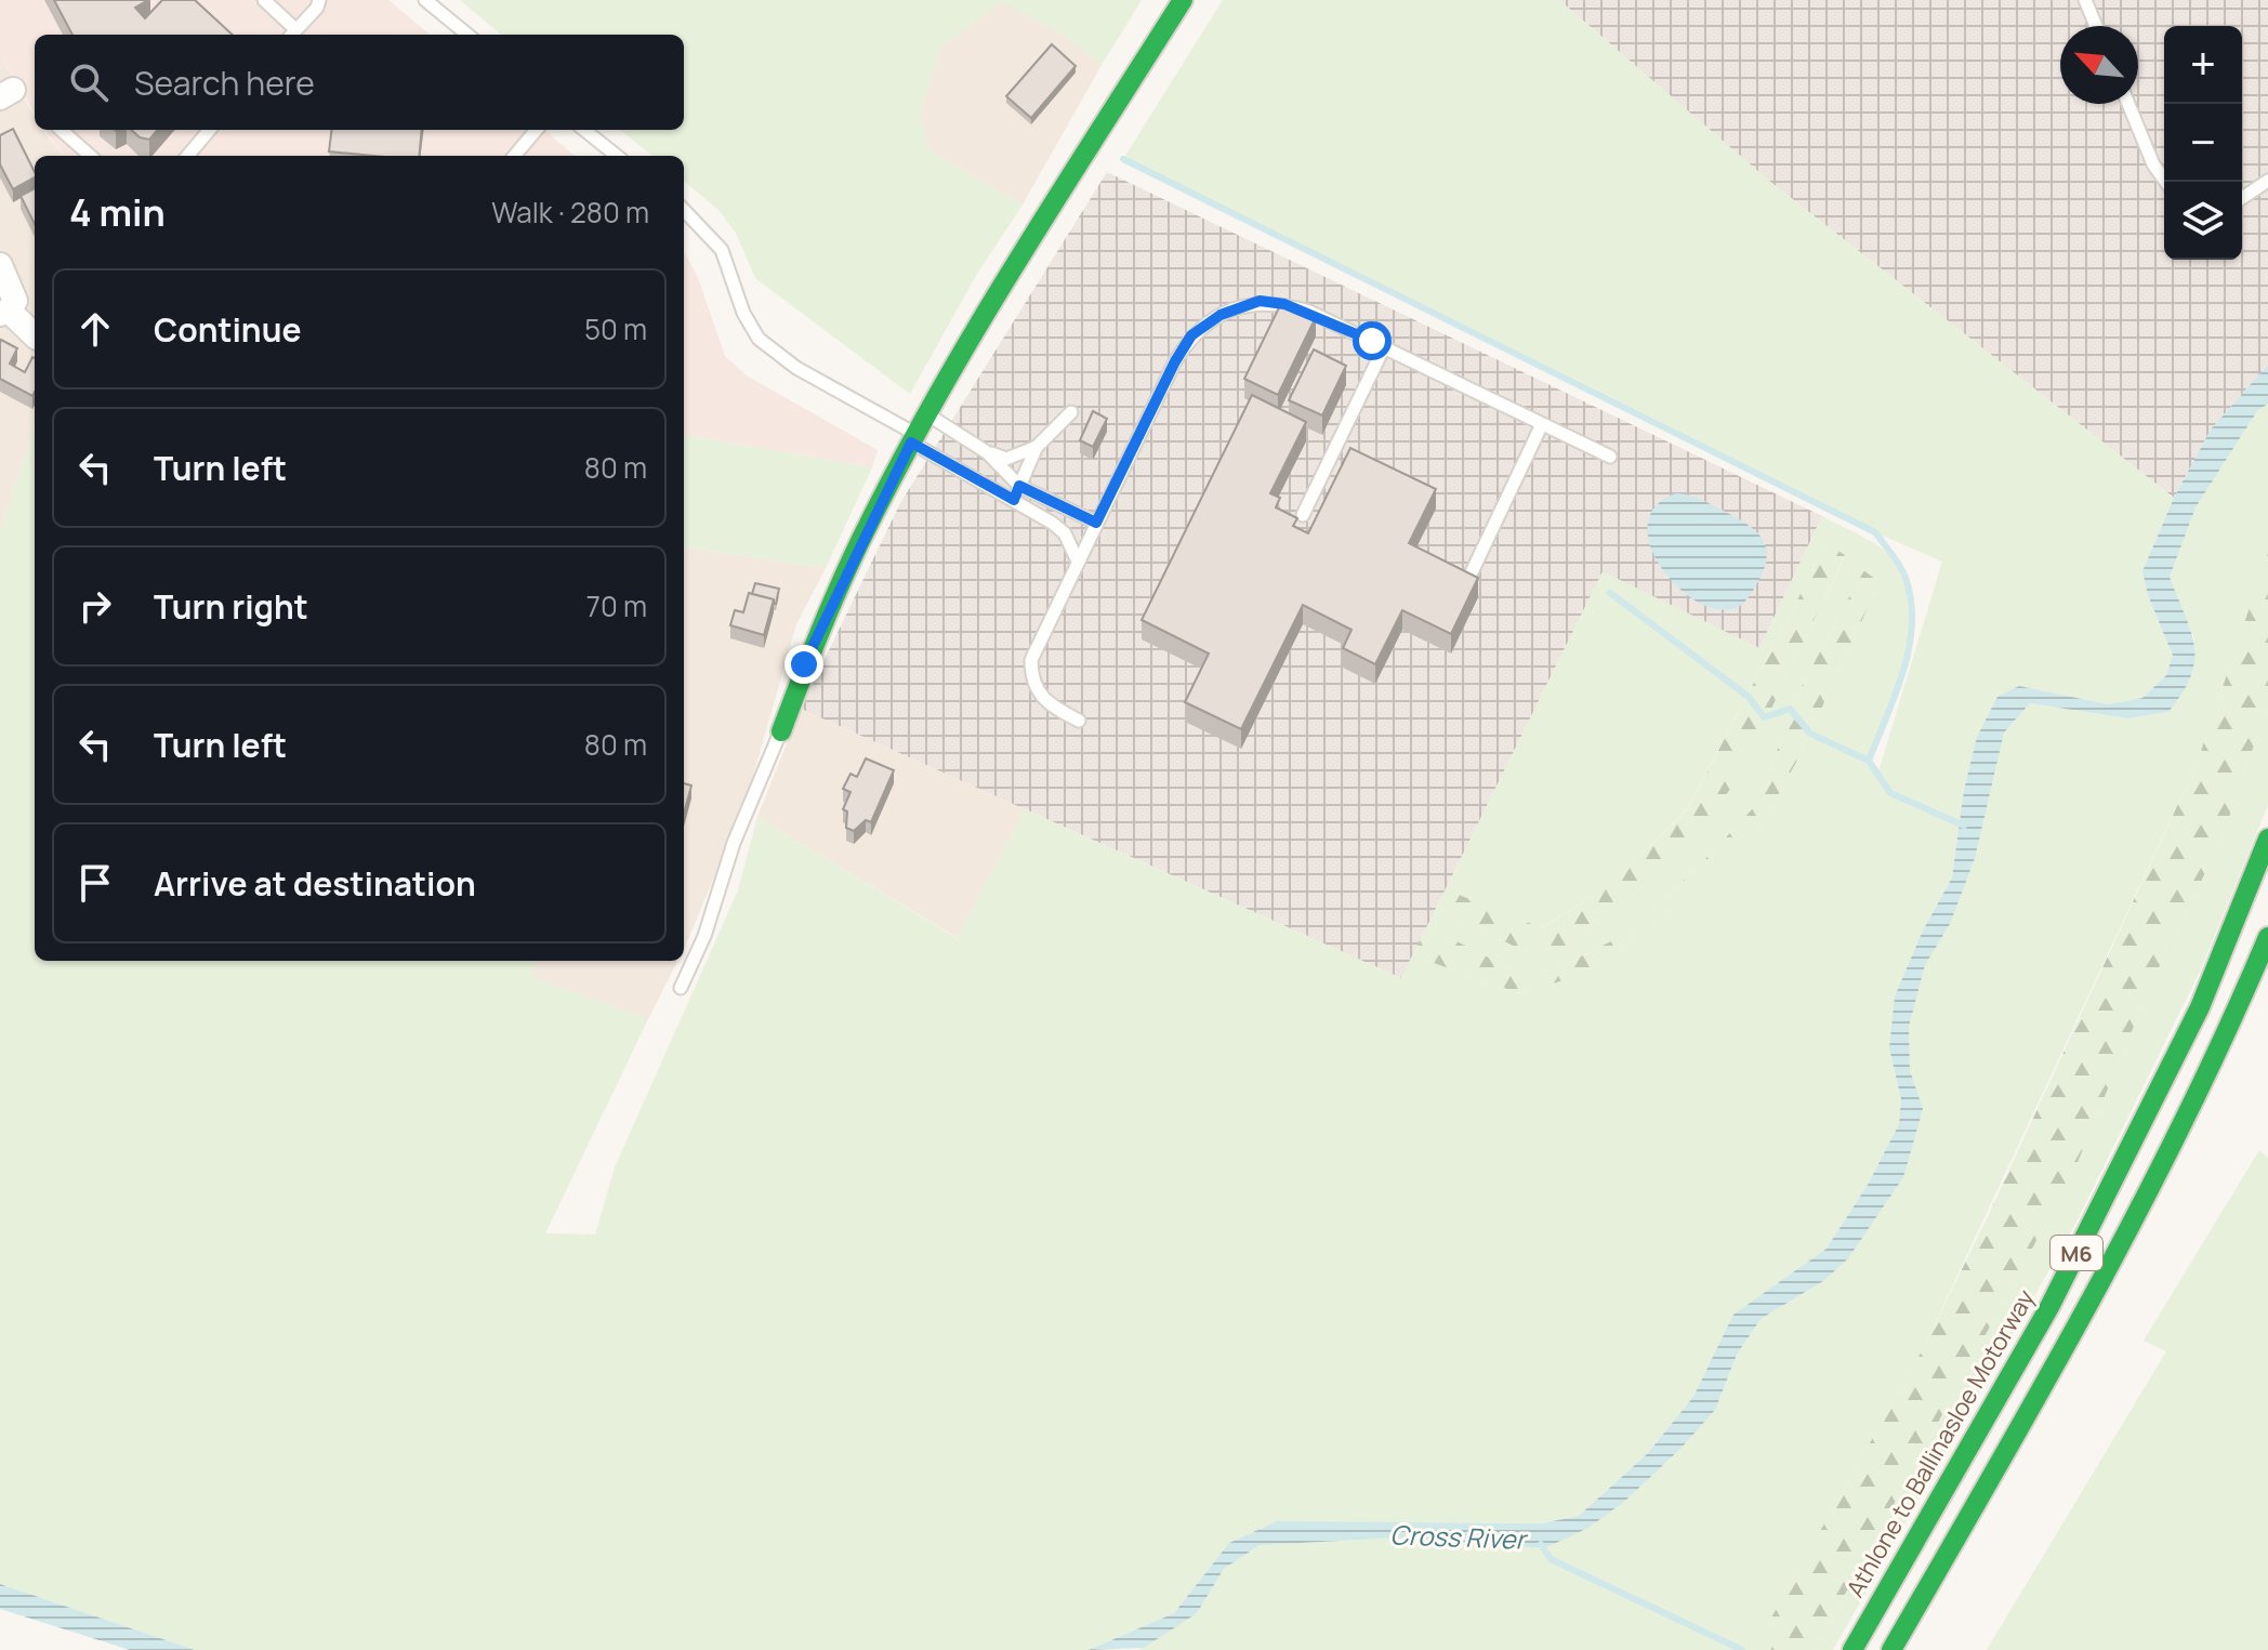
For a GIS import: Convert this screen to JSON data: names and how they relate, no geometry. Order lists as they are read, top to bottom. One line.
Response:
{"streets":{"main road":["M6","Athlone to Ballinasloe Motorway"]},"water":["Cross River"],"north":"top left","page":{"map_buttons":["+","−"],"search":"Search here","heading":["4 min","Walk · 280 m"],"list":[["Continue","50 m"],["Turn left","80 m"],["Turn right","70 m"],["Turn left","80 m"],"Arrive at destination"]}}
